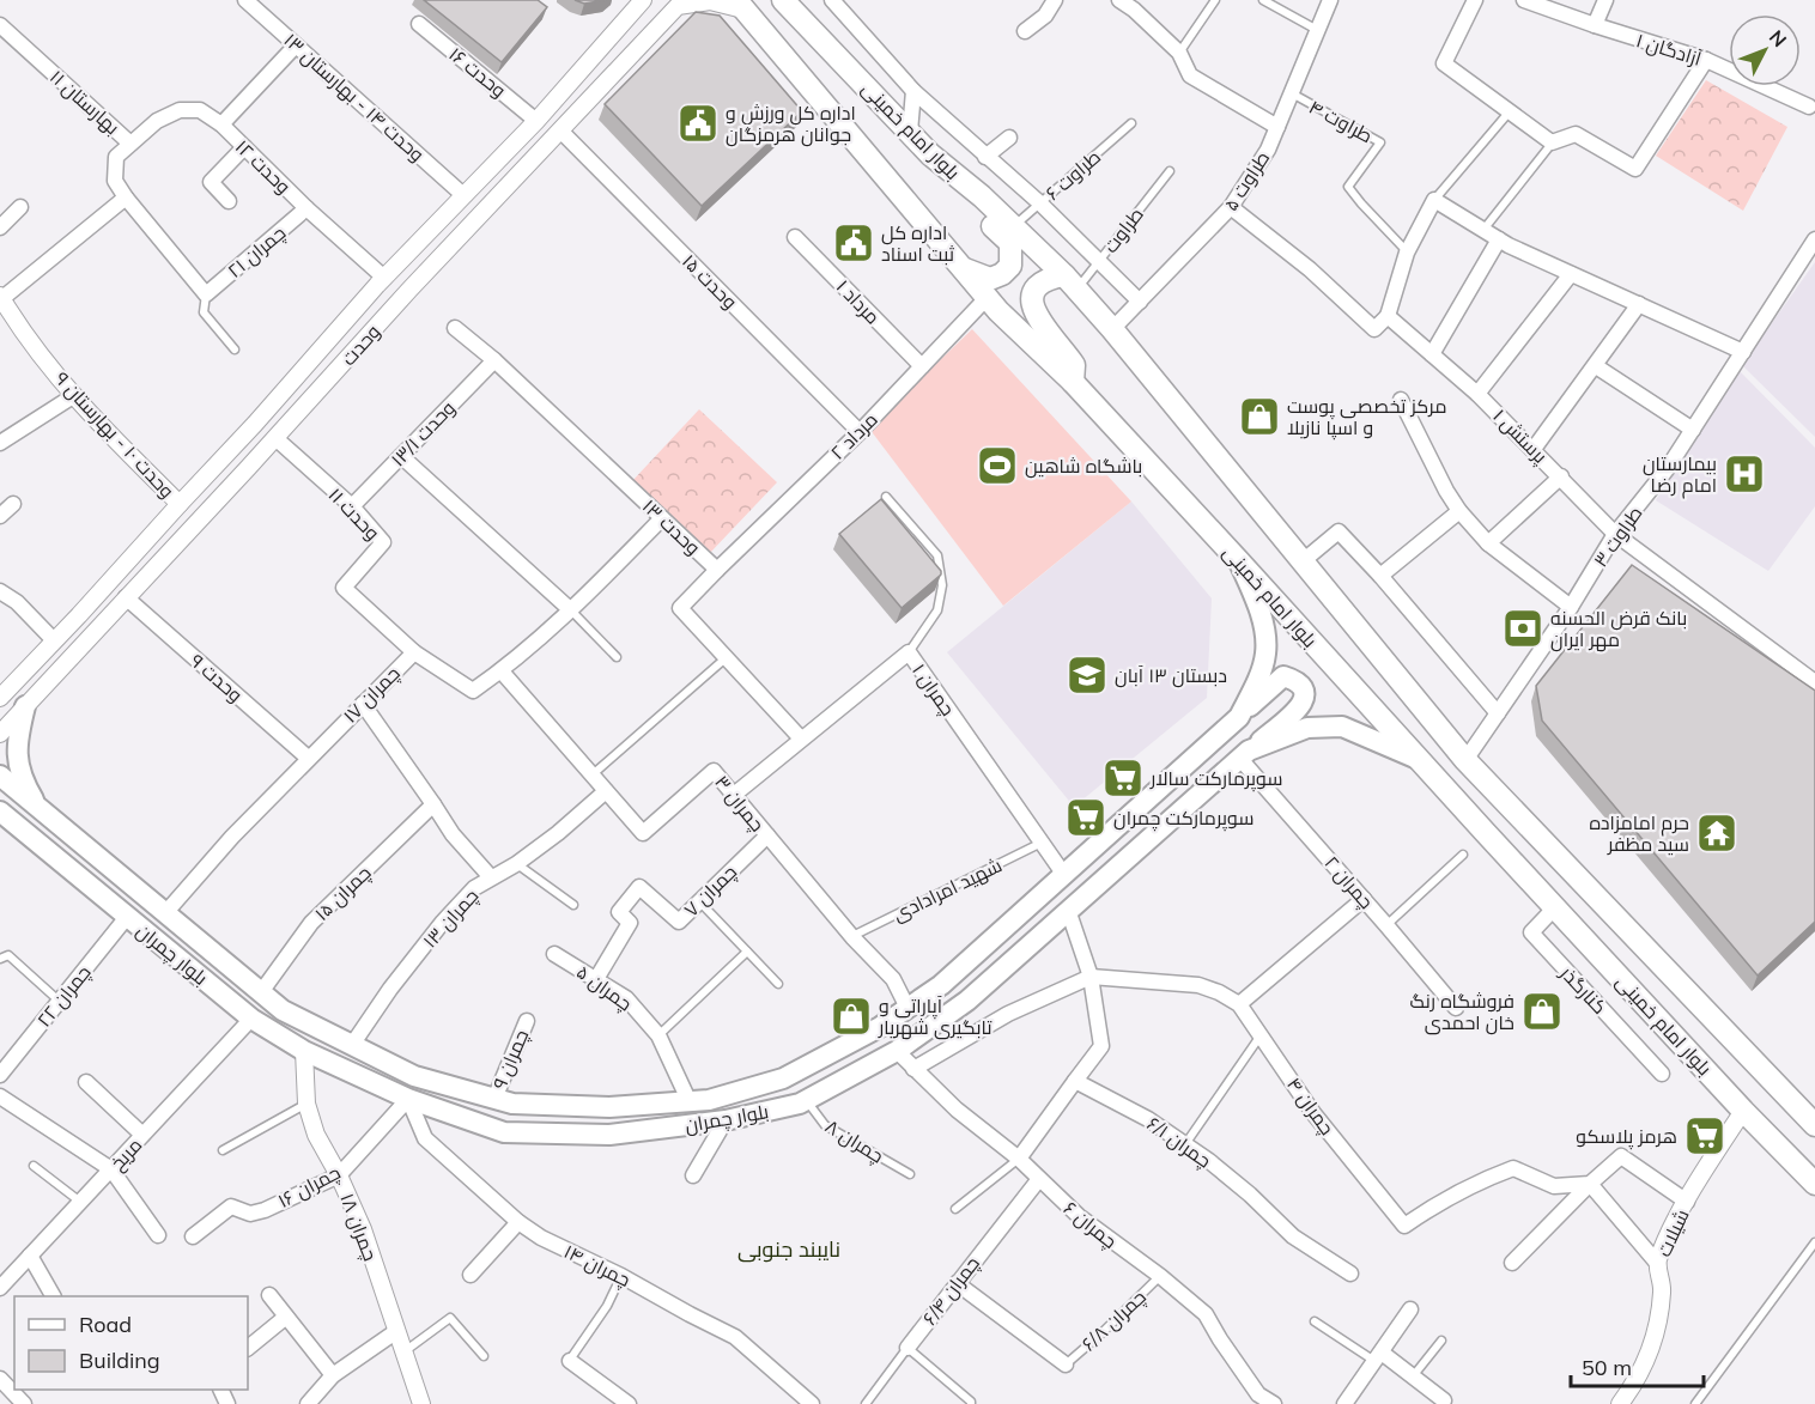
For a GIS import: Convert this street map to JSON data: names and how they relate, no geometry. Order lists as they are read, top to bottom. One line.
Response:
{"streets":{"main road":["بلوار امام خمینی","بلوار چمران"],"street":["آزادگان ۱","وحدت ۱۶","وحدت ۱۴ - بهارستان ۱۳","بهارستان ۱۱","وحدت ۱۲","طراوت ۵","چمران ۲۱","وحدت ۱۵","مرداد ۱","وحدت","وحدت ۱۳/۱","وحدت ۱۰ - بهارستان ۹","مرداد ۲","پرستش ۱","وحدت ۱۱","وحدت ۱۳","طراوت ۳","وحدت ۹","چمران ۱","چمران ۱۷","چمران ۳","چمران ۲","چمران ۷","چمران ۱۵","چمران ۱۳","چمران ۵","کنارگذر","چمران ۲۲","چمران ۹","چمران ۴","چمران ۶/۱","مریخ","چمران ۱۶","چمران ۶","چمران ۱۸","شیلات","چمران ۱۴","چمران ۶/۴"],"lane":["طراوت ۴","طراوت ۶","طراوت","شهید امرادادی","چمران ۸","چمران ۶/۸"]},"crossings":[["وحدت ۱۶","وحدت"],["وحدت ۱۴ - بهارستان ۱۳","وحدت"],["بهارستان ۱۱","وحدت ۱۲"],["طراوت ۴","طراوت ۵"],["بلوار امام خمینی","طراوت ۶"],["بلوار امام خمینی","طراوت ۵"],["بلوار امام خمینی","طراوت"],["بلوار امام خمینی","وحدت"],["بلوار امام خمینی","مرداد ۲"],["بلوار امام خمینی","طراوت ۳"],["بلوار امام خمینی","بلوار چمران"],["بلوار امام خمینی","کنارگذر"],["بلوار امام خمینی","شیلات"],["وحدت ۱۲","چمران ۲۱"],["وحدت ۱۲","وحدت"],["وحدت ۱۵","وحدت"],["وحدت ۱۵","مرداد ۲"],["مرداد ۱","مرداد ۲"],["وحدت","وحدت ۱۰ - بهارستان ۹"],["وحدت","وحدت ۱۱"],["وحدت","وحدت ۹"],["وحدت ۱۳/۱","وحدت ۱۱"],["وحدت ۱۳/۱","وحدت ۱۳"],["مرداد ۲","وحدت ۱۳"],["پرستش ۱","طراوت ۳"],["وحدت ۱۱","چمران ۱۷"],["وحدت ۱۳","چمران ۱"],["وحدت ۱۳","چمران ۱۷"],["وحدت ۹","چمران ۱۷"],["چمران ۱","چمران ۳"],["چمران ۱","شهید امرادادی"],["چمران ۱","بلوار چمران"],["چمران ۱۷","چمران ۳"],["چمران ۱۷","بلوار چمران"],["چمران ۳","شهید امرادادی"],["چمران ۳","چمران ۷"],["چمران ۳","چمران ۱۳"],["چمران ۳","بلوار چمران"],["چمران ۲","بلوار چمران"],["چمران ۷","چمران ۵"],["چمران ۱۵","بلوار چمران"],["چمران ۱۳","بلوار چمران"],["بلوار چمران","چمران ۵"],["بلوار چمران","چمران ۲۲"],["بلوار چمران","چمران ۹"],["بلوار چمران","چمران ۸"],["بلوار چمران","مریخ"],["بلوار چمران","چمران ۱۶"],["بلوار چمران","چمران ۶"],["بلوار چمران","چمران ۱۸"],["بلوار چمران","چمران ۱۴"],["چمران ۴","چمران ۶"],["چمران ۱۶","چمران ۱۸"],["چمران ۱۶","چمران ۱۴"],["چمران ۶","چمران ۶/۴"],["چمران ۶","چمران ۶/۸"]],"districts":["نایبند جنوبی"],"places":{"public building":["اداره کل ورزش و جوانان هرمزگان","اداره کل ثبت اسناد"],"shop":["مرکز تخصصی پوست و اسپا نازیلا","فروشگاه رنگ خان احمدی","آپاراتی و تابگیری شهریار"],"sports":["باشگاه شاهین"],"hospital":["بیمارستان امام رضا"],"bank":["بانک قرض الحسنه مهر ایران"],"school or university":["دبستان ۱۳ آبان"],"supermarket":["سوپرمارکت سالار","سوپرمارکت چمران","هرمز پلاسکو"],"temple":["حرم امامزاده سید مظفر"]},"legend":["Road","Building"],"scale_bar":"50 m","north":"top right"}
